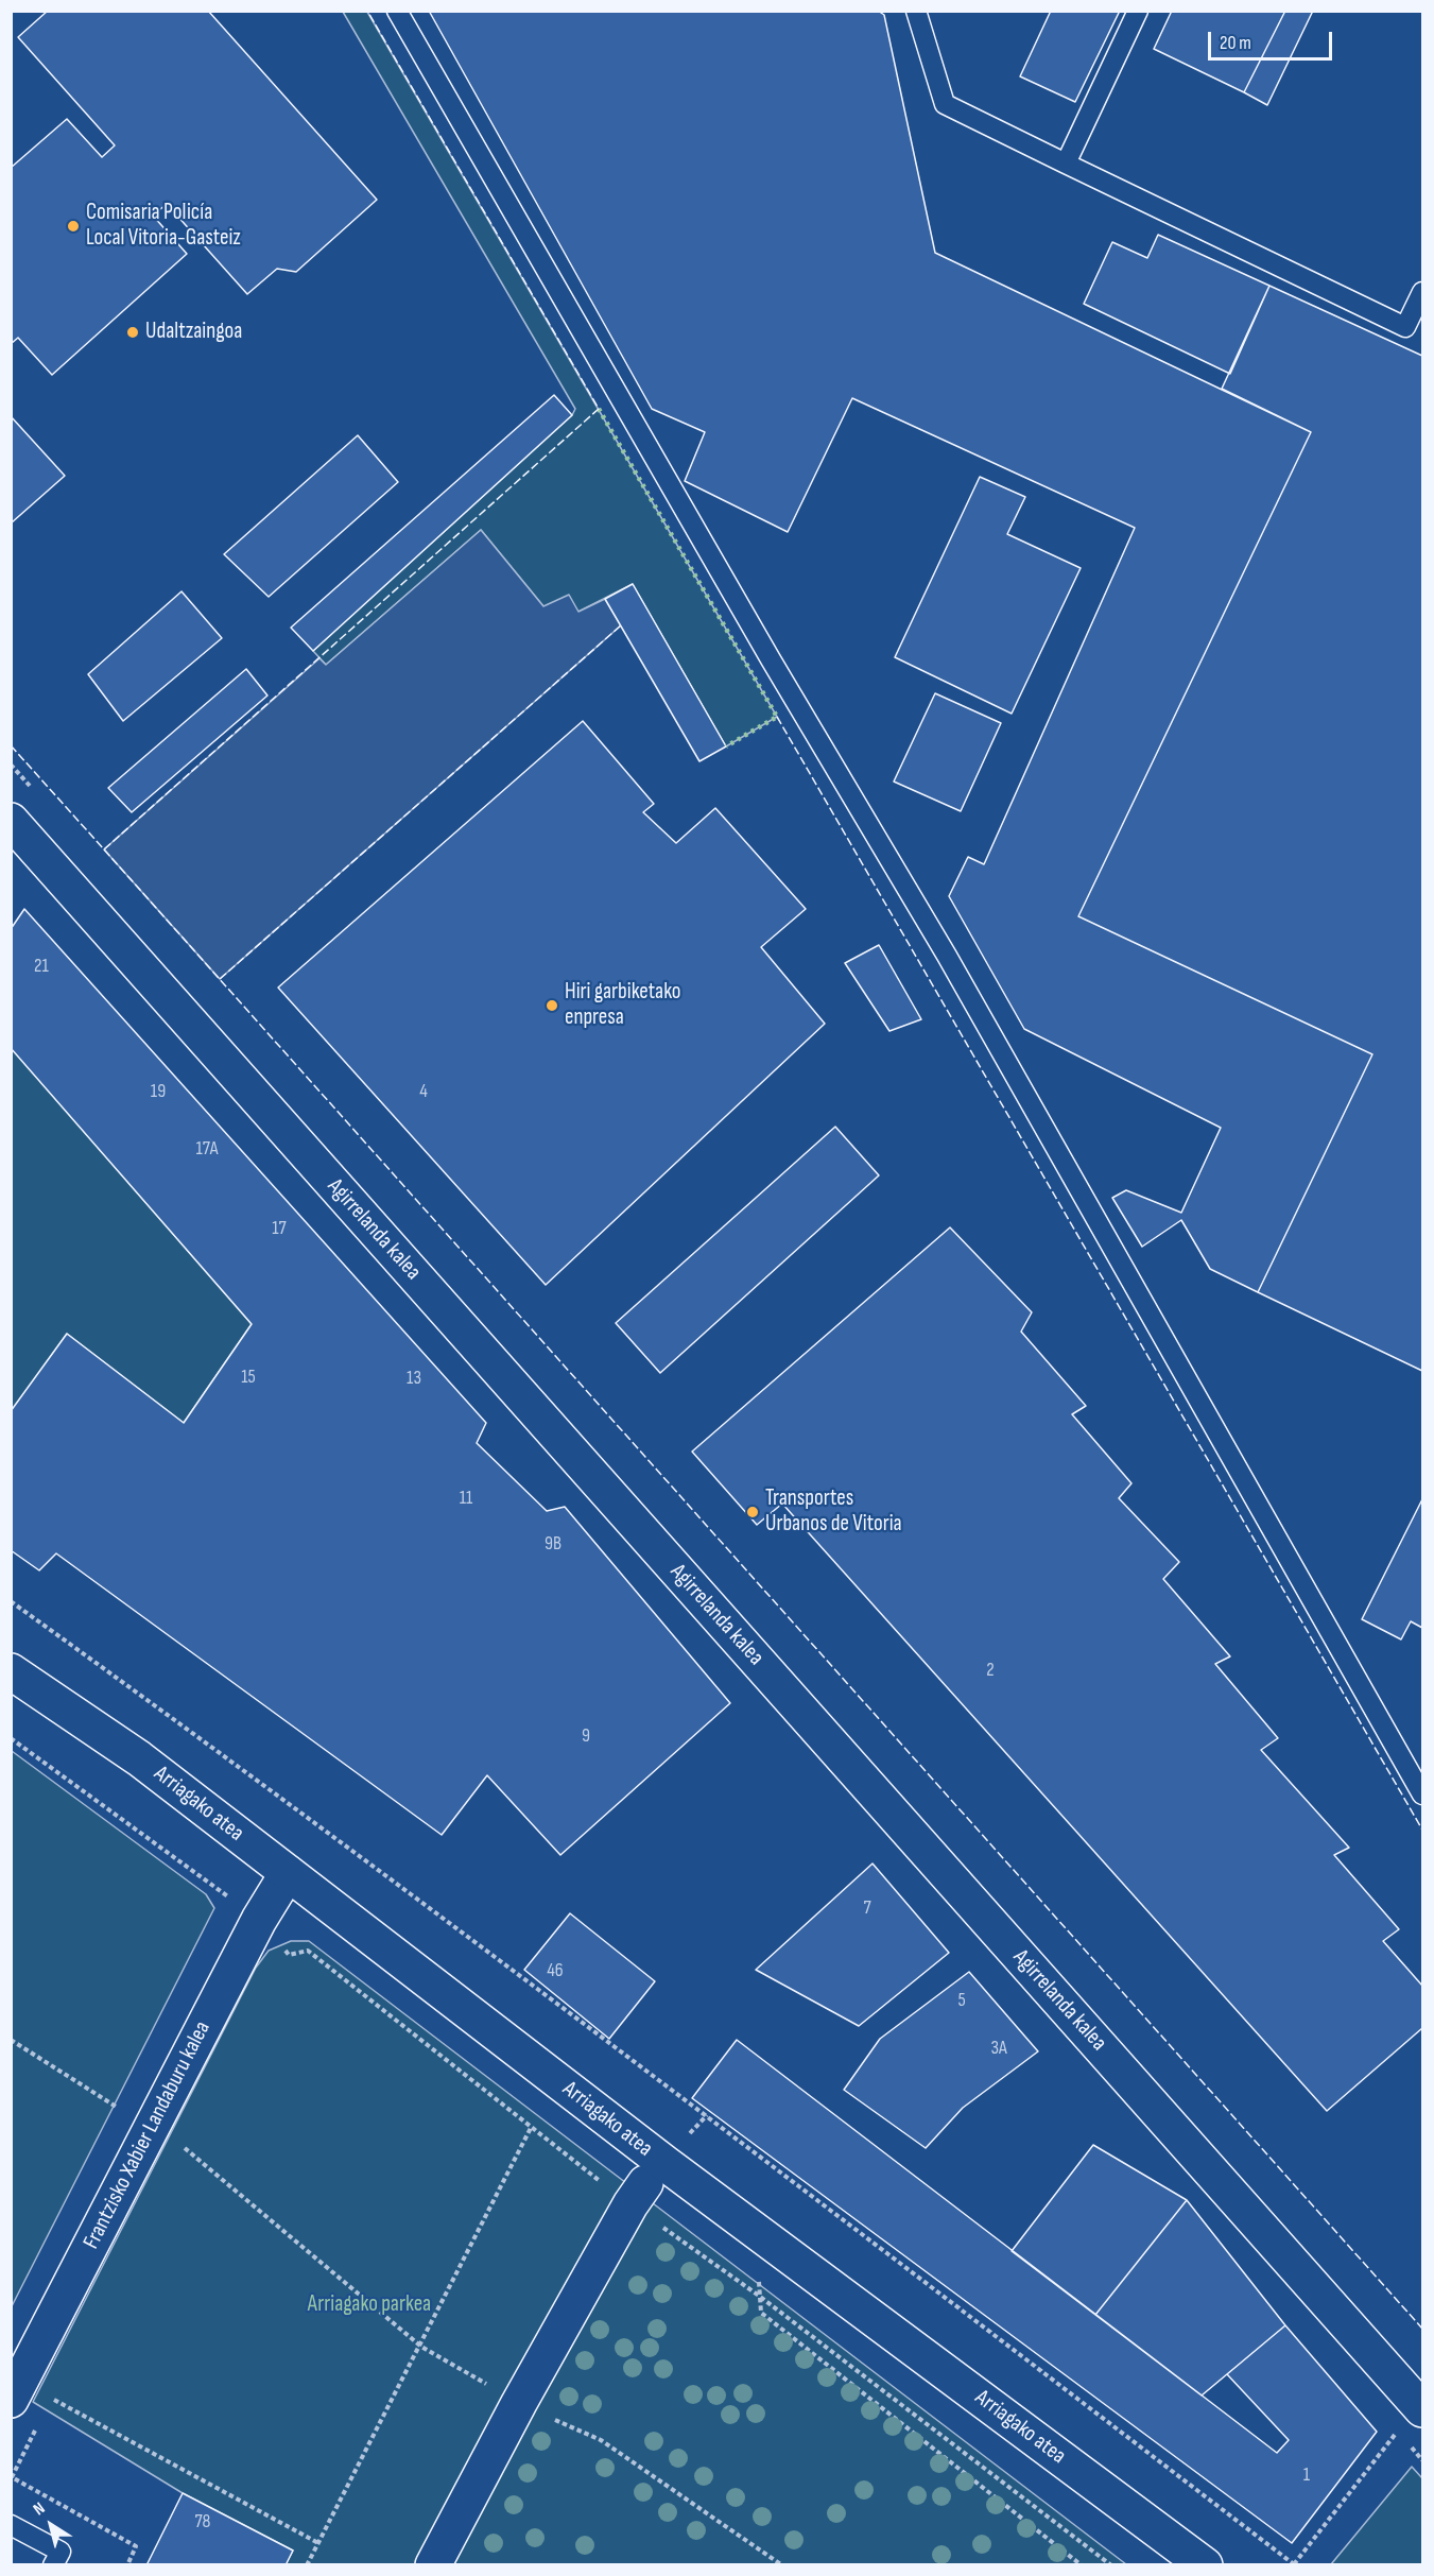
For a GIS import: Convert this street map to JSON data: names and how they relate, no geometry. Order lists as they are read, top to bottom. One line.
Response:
{"streets":{"street":["Agirrelanda kalea","Arriagako atea","Frantzisko Xabier Landaburu kalea"]},"crossings":[["Arriagako atea","Frantzisko Xabier Landaburu kalea"]],"parks":["Arriagako parkea"],"places":["Comisaria Policía Local Vitoria-Gasteiz","Udaltzaingoa","Hiri garbiketako enpresa","Transportes Urbanos de Vitoria"],"house_numbers":["21","19","4","17A","17","15","13","11","9B","2","9","7","46","5","3A","1","78"],"scale_bar":"20 m","north":"top left"}
